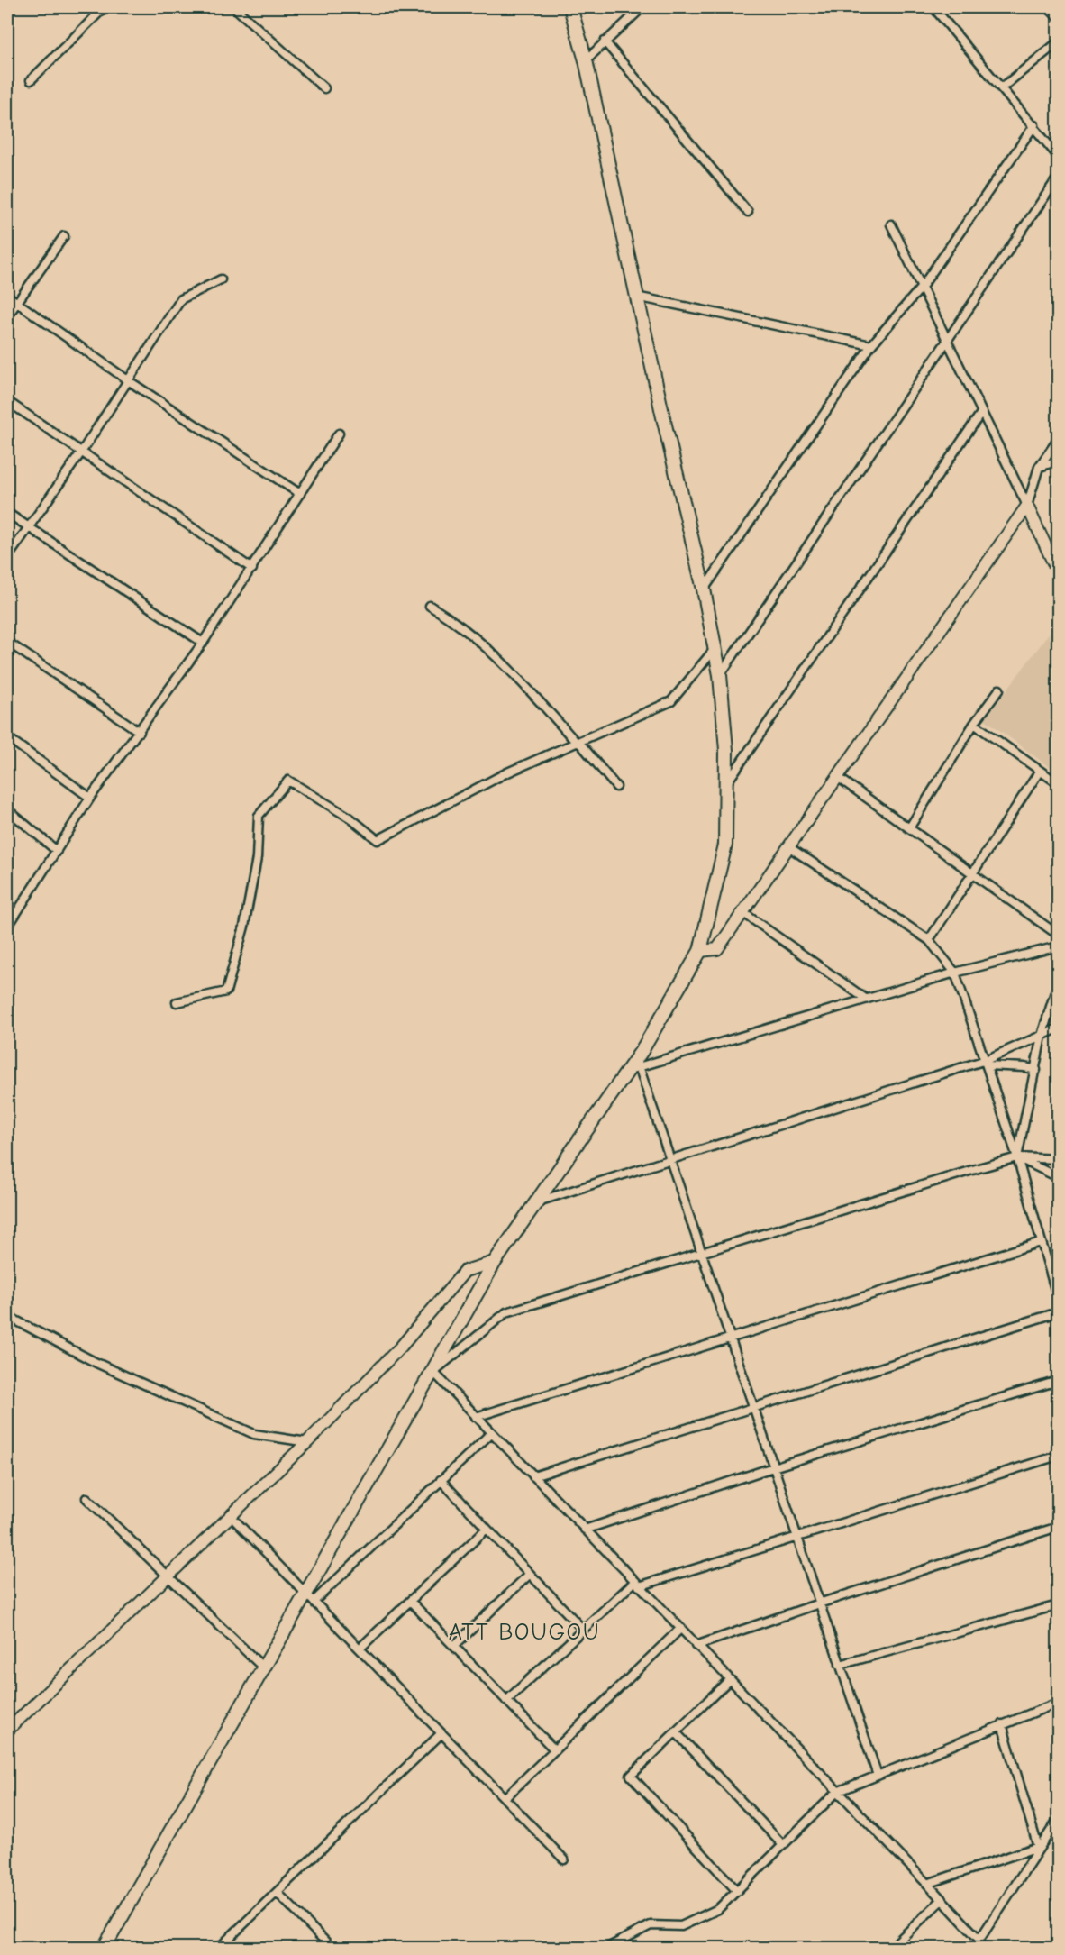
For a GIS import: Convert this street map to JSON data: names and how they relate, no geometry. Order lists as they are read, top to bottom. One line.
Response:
{"districts":["ATT BOUGOU"]}
